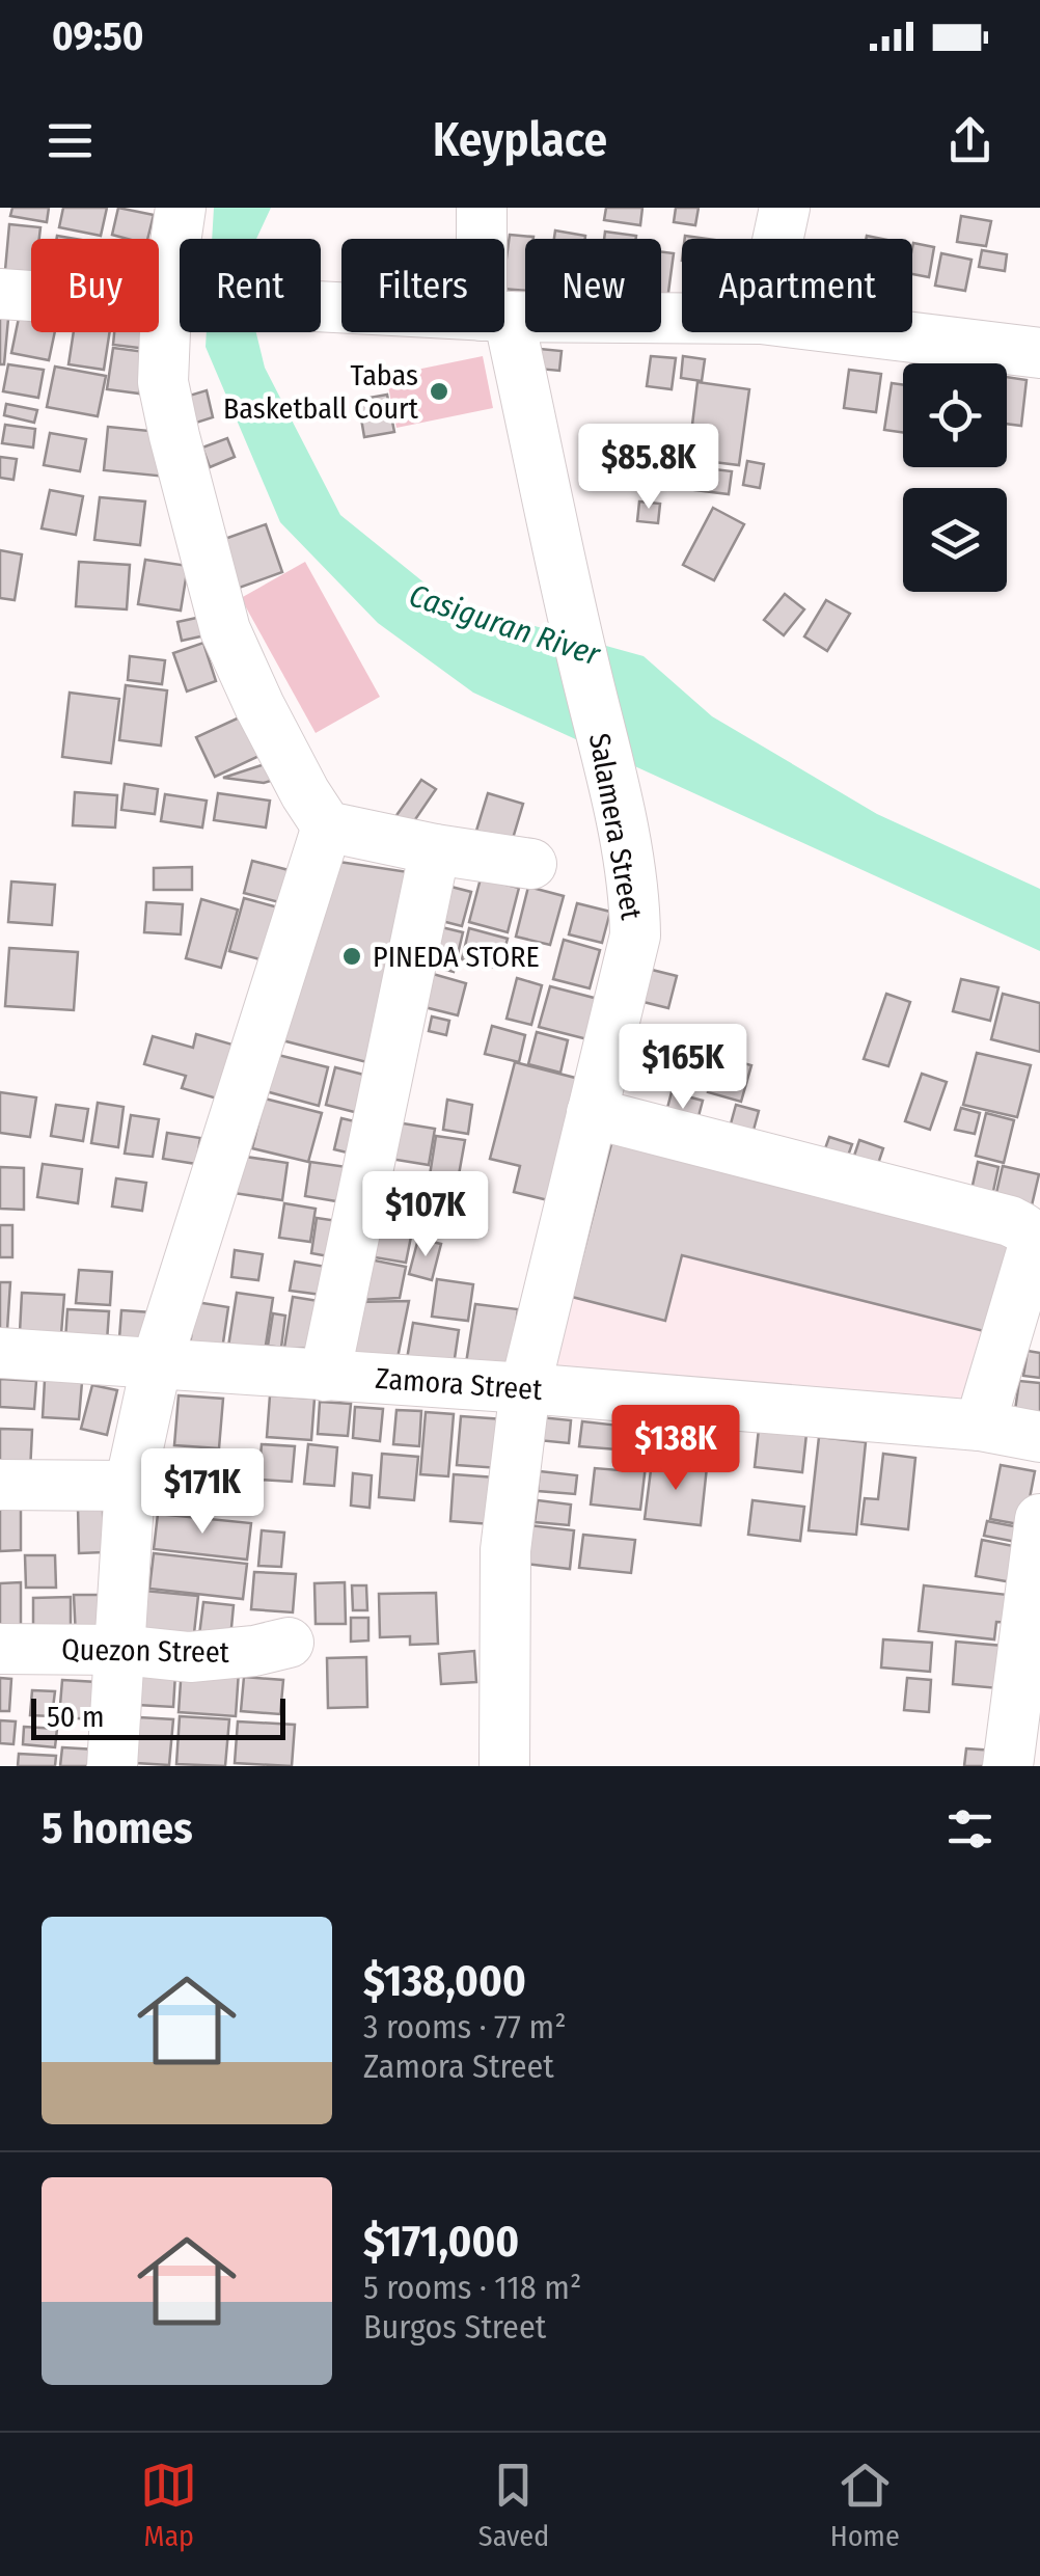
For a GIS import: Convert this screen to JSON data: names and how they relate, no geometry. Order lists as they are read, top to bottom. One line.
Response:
{"streets":{"street":["Salamera Street","Zamora Street","Quezon Street"]},"crossings":[["Salamera Street","Zamora Street"]],"water":["Casiguran River"],"places":["Tabas Basketball Court","PINEDA STORE"],"scale_bar":"50 m","page":{"status":"09:50","header":"Keyplace","chip":["Buy","Rent","Filters","New","Apartment"],"price":["$85.8K","$165K","$107K","$138K","$171K"],"scale":"50 m","heading":"5 homes","list":[{"name":"$138,000","note":"3 rooms · 77 m² · Zamora Street"},{"name":"$171,000","note":"5 rooms · 118 m² · Burgos Street"}],"tabs":["Map","Saved","Home"]}}
